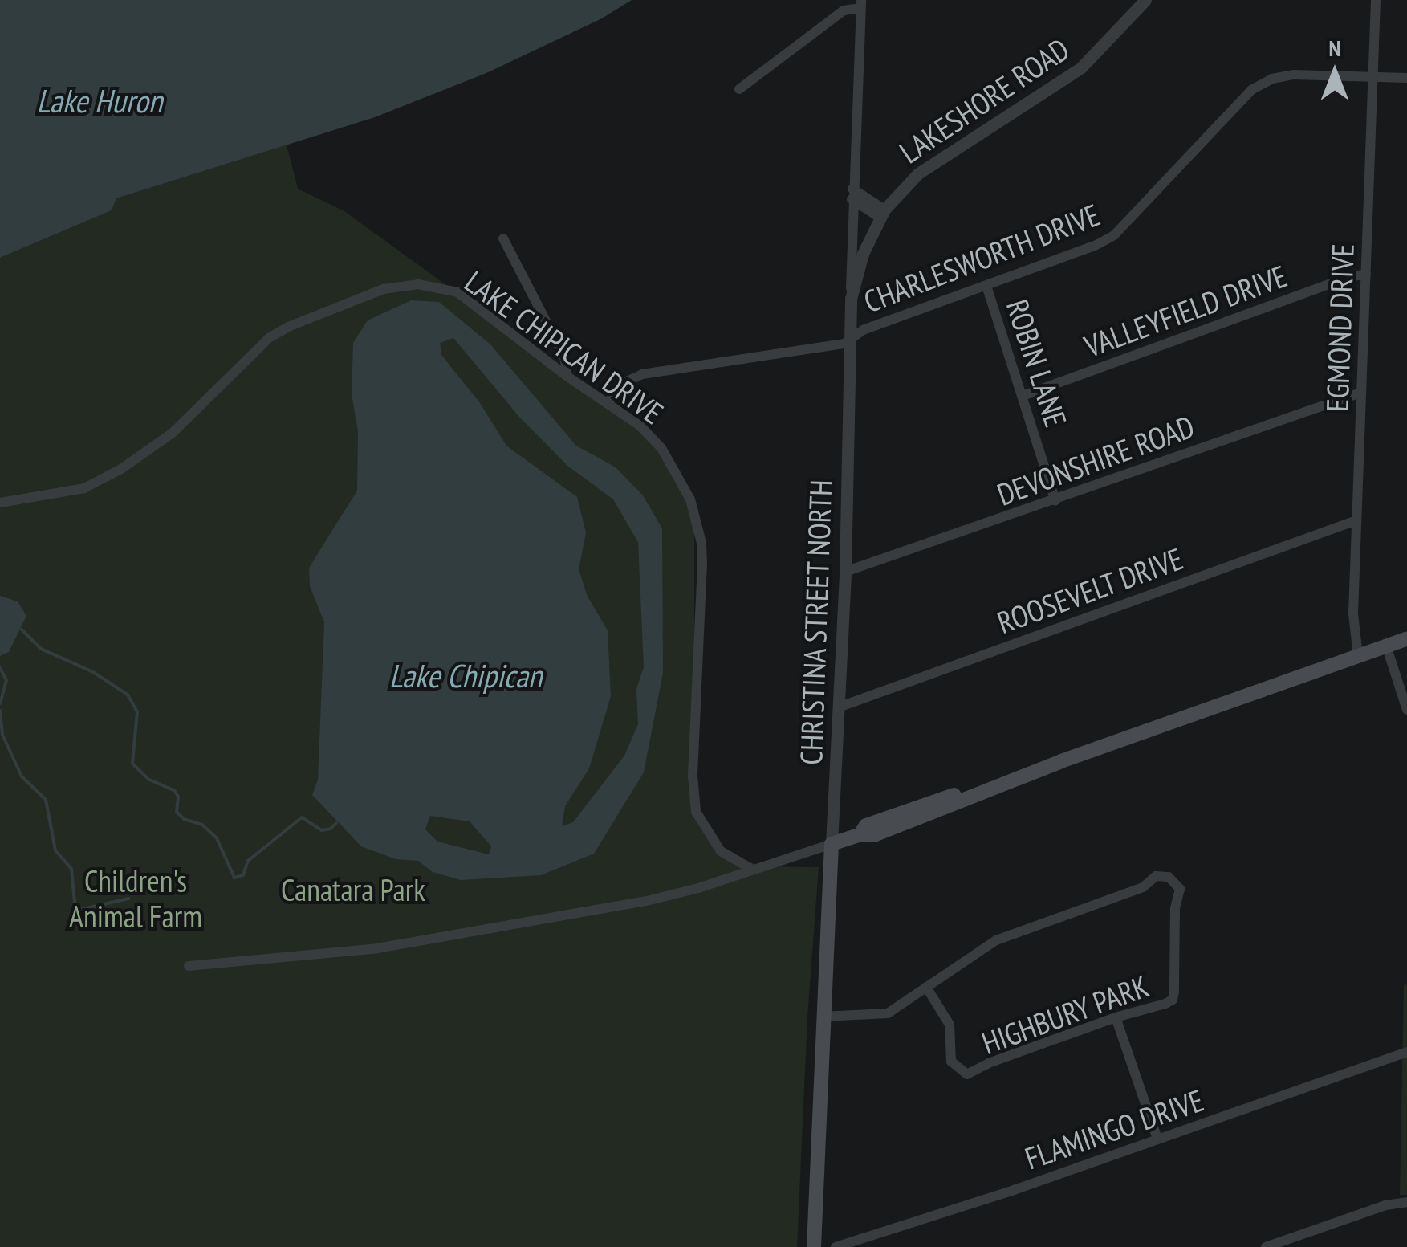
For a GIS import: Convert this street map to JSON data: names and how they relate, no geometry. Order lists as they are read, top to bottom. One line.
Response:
{"streets":{"main road":["CHRISTINA STREET NORTH"],"street":["LAKESHORE ROAD","CHARLESWORTH DRIVE","VALLEYFIELD DRIVE","EGMOND DRIVE","LAKE CHIPICAN DRIVE","ROBIN LANE","DEVONSHIRE ROAD","ROOSEVELT DRIVE","HIGHBURY PARK","FLAMINGO DRIVE"]},"crossings":[["LAKESHORE ROAD","CHRISTINA STREET NORTH"],["CHARLESWORTH DRIVE","EGMOND DRIVE"],["CHARLESWORTH DRIVE","LAKE CHIPICAN DRIVE"],["CHARLESWORTH DRIVE","ROBIN LANE"],["CHARLESWORTH DRIVE","CHRISTINA STREET NORTH"],["VALLEYFIELD DRIVE","EGMOND DRIVE"],["VALLEYFIELD DRIVE","ROBIN LANE"],["EGMOND DRIVE","DEVONSHIRE ROAD"],["EGMOND DRIVE","ROOSEVELT DRIVE"],["ROBIN LANE","DEVONSHIRE ROAD"],["DEVONSHIRE ROAD","CHRISTINA STREET NORTH"],["ROOSEVELT DRIVE","CHRISTINA STREET NORTH"],["CHRISTINA STREET NORTH","HIGHBURY PARK"]],"water":["Lake Huron","Lake Chipican"],"parks":["Children's Animal Farm","Canatara Park"],"north":"top"}
